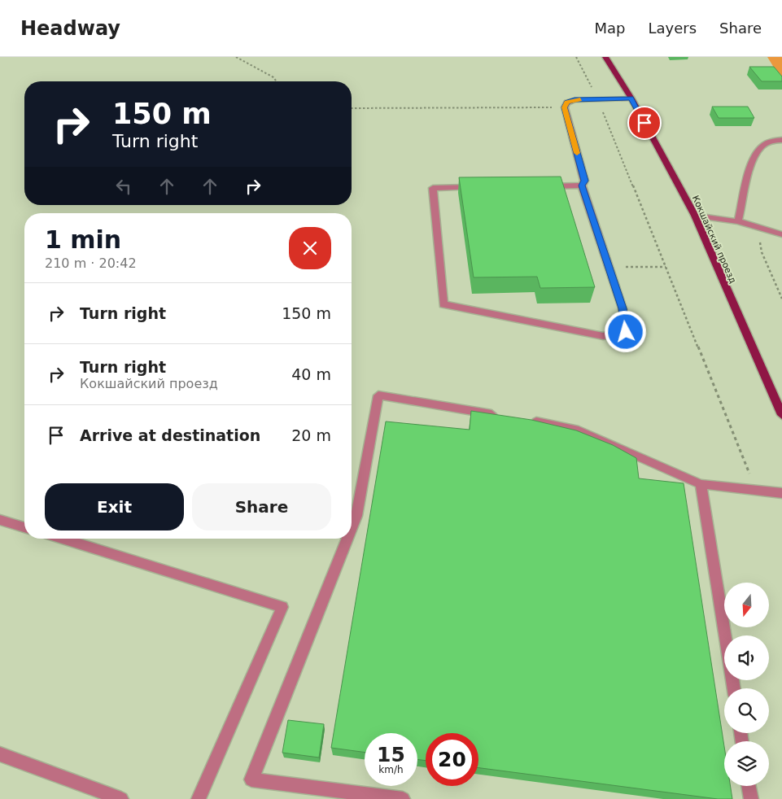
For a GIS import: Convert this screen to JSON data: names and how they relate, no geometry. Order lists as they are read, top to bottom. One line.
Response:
{"streets":{"main road":["Кокшайский проезд"]},"north":"bottom","page":{"header":"Headway","nav":["Map","Layers","Share"],"turn":["150 m","Turn right"],"heading":["1 min","210 m · 20:42"],"list":[{"name":"Turn right","value":"150 m"},{"name":"Turn right","note":"Кокшайский проезд","value":"40 m"},{"name":"Arrive at destination","value":"20 m"}],"buttons":["Exit","Share"],"speed":"15 km/h","limit":"20"}}
